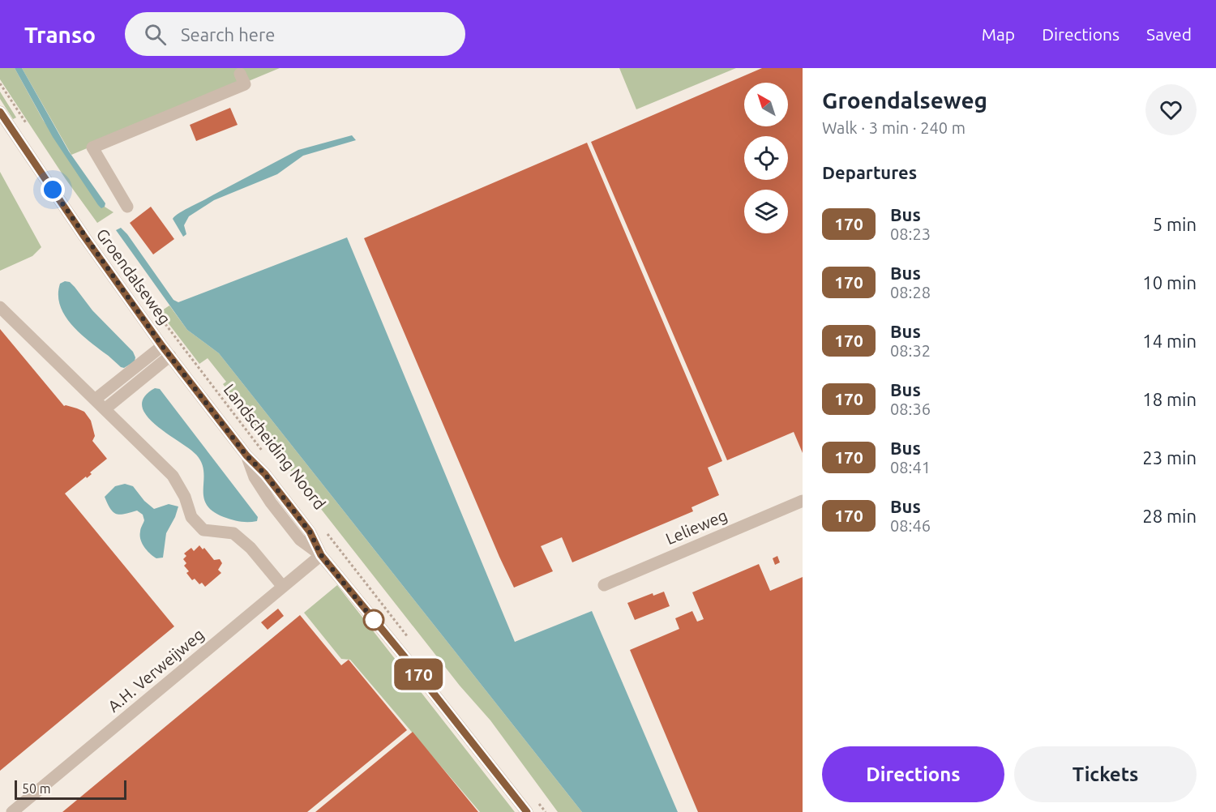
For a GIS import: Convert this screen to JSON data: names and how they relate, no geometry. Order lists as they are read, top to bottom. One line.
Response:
{"streets":{"street":["Groendalseweg","Lelieweg","A.H. Verweijweg"],"path":["Landscheiding Noord"]},"crossings":[["Groendalseweg","A.H. Verweijweg"]],"lines":["bus line 170"],"scale_bar":"50 m","north":"top left","page":{"header":"Transo","search":"Search here","nav":["Map","Directions","Saved"],"on_map":"170","heading":[["Groendalseweg","Walk · 3 min · 240 m"],"Departures"],"list":[{"mark":"170","name":"Bus","note":"08:23","value":"5 min"},{"mark":"170","name":"Bus","note":"08:28","value":"10 min"},{"mark":"170","name":"Bus","note":"08:32","value":"14 min"},{"mark":"170","name":"Bus","note":"08:36","value":"18 min"},{"mark":"170","name":"Bus","note":"08:41","value":"23 min"},{"mark":"170","name":"Bus","note":"08:46","value":"28 min"}],"buttons":["Directions","Tickets"],"scale":"50 m"}}
